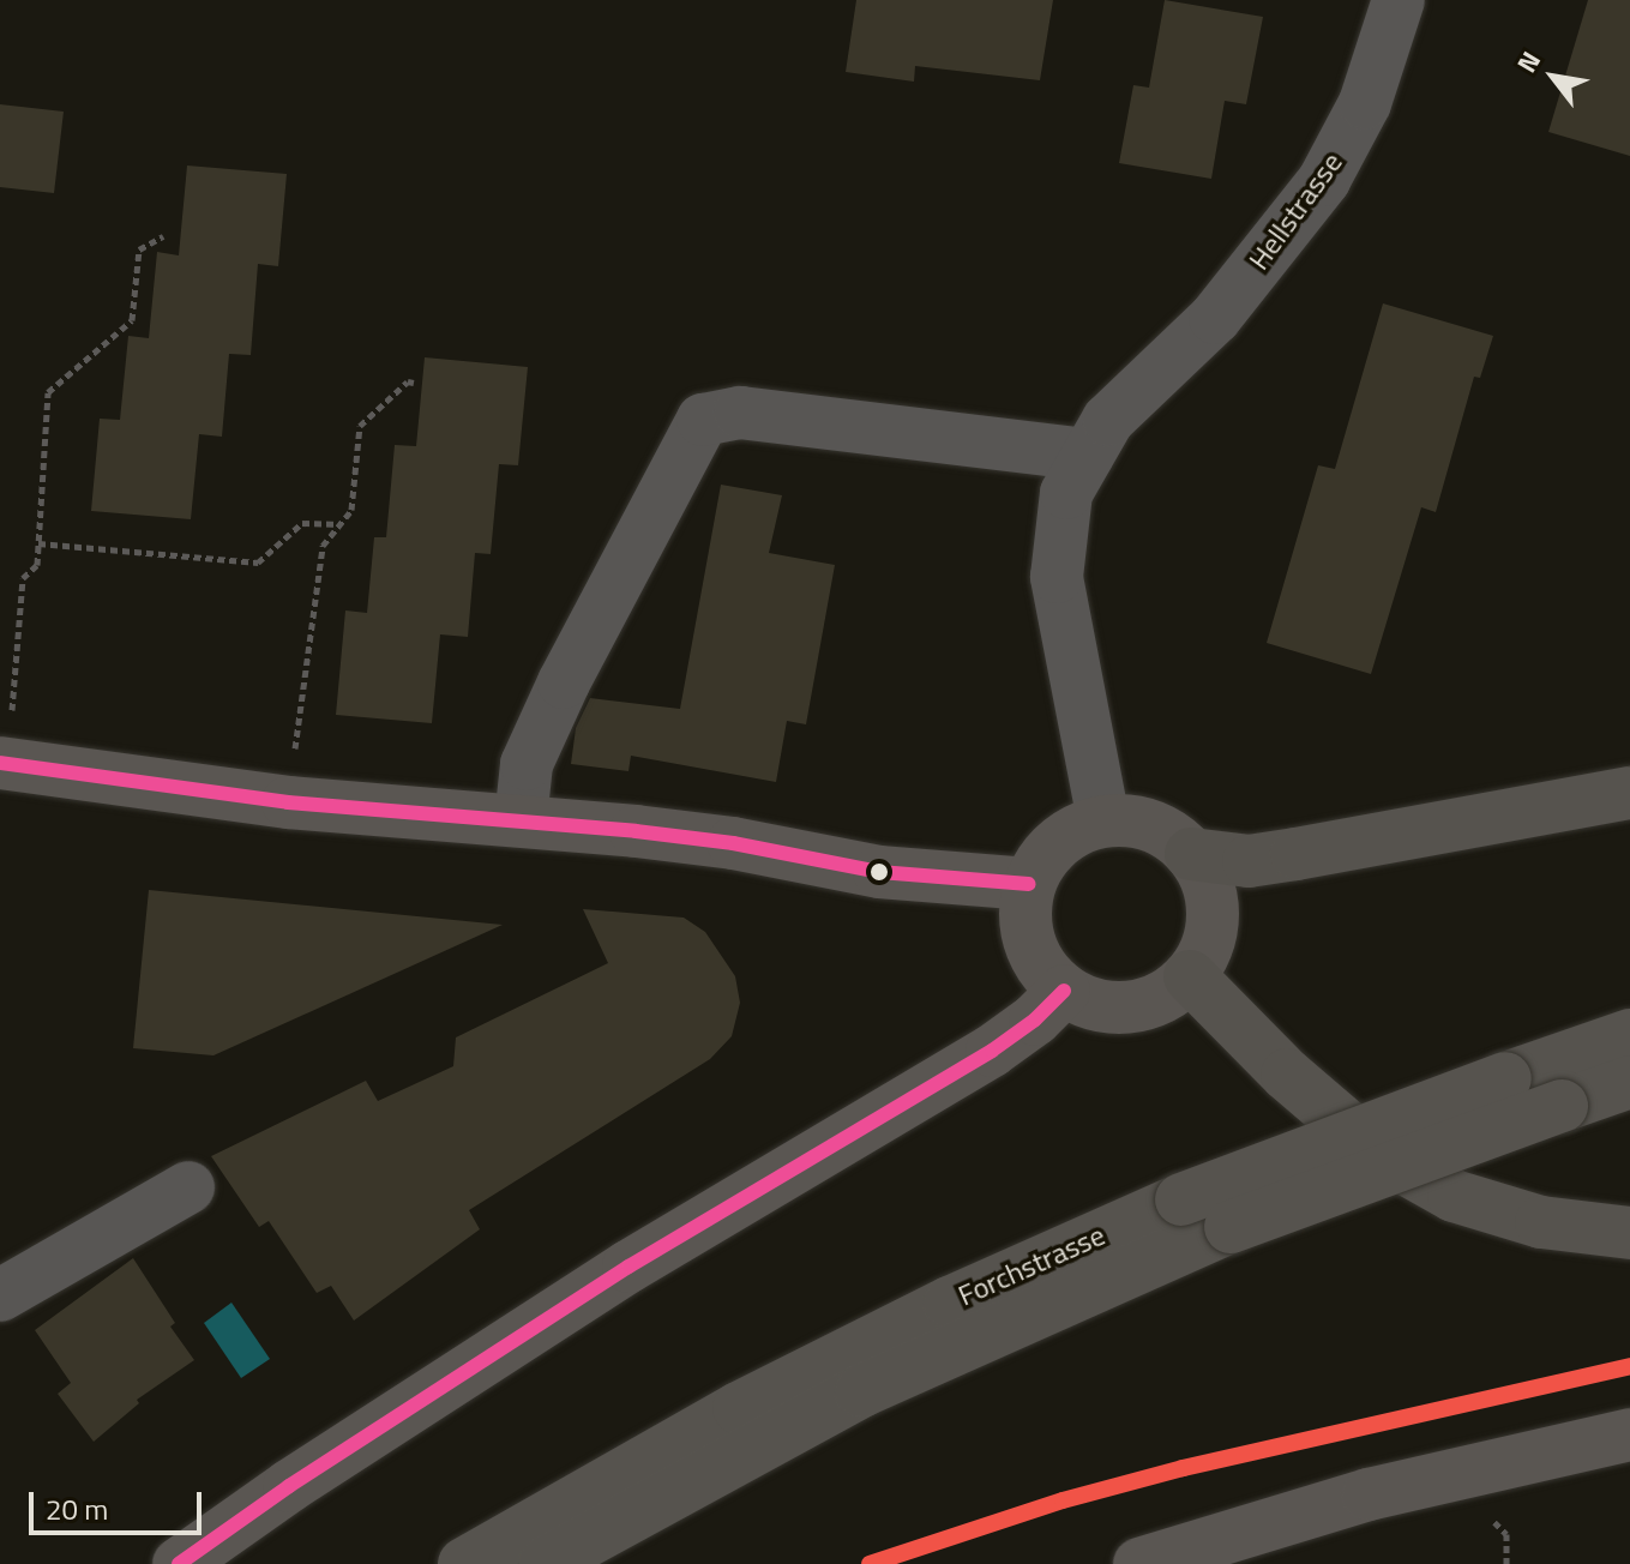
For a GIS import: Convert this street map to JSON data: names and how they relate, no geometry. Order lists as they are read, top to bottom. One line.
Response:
{"streets":{"highway":["Forchstrasse"],"street":["Hellstrasse"]},"scale_bar":"20 m","north":"top left"}
